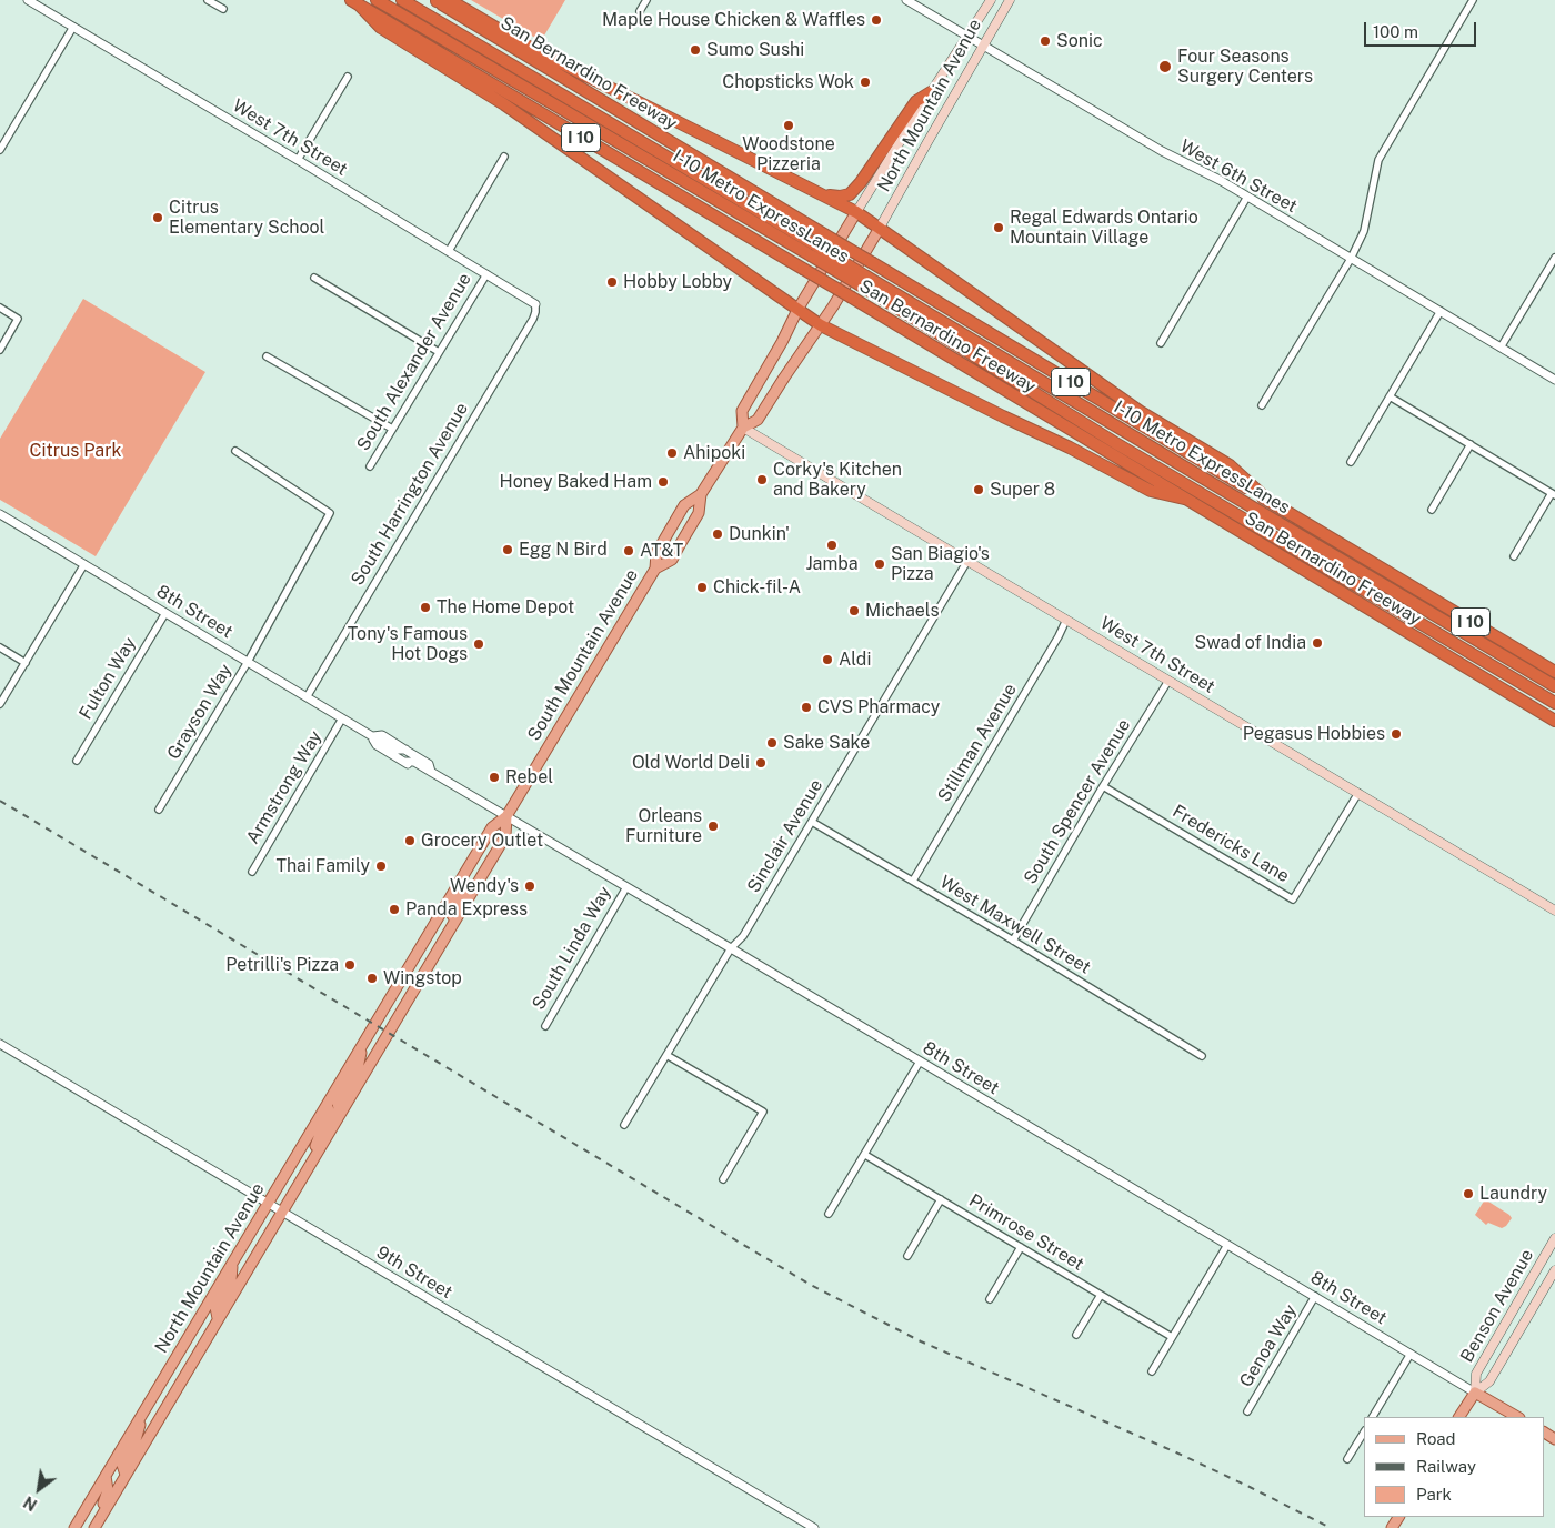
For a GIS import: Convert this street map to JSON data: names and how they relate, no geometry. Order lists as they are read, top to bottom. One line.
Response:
{"streets":{"highway":["San Bernardino Freeway","I 10","I-10 Metro ExpressLanes"],"main road":["North Mountain Avenue","West 7th Street","South Mountain Avenue","Benson Avenue"],"street":["West 6th Street","South Alexander Avenue","South Harrington Avenue","8th Street","Fulton Way","Grayson Way","Stillman Avenue","Armstrong Way","South Spencer Avenue","Sinclair Avenue","Fredericks Lane","West Maxwell Street","South Linda Way","Primrose Street","9th Street","Genoa Way"]},"crossings":[["North Mountain Avenue","West 6th Street"],["North Mountain Avenue","South Mountain Avenue"],["North Mountain Avenue","9th Street"],["West 7th Street","South Alexander Avenue"],["West 7th Street","South Harrington Avenue"],["West 7th Street","South Mountain Avenue"],["West 7th Street","Stillman Avenue"],["West 7th Street","South Spencer Avenue"],["West 7th Street","Sinclair Avenue"],["West 7th Street","Fredericks Lane"],["South Harrington Avenue","8th Street"],["8th Street","South Mountain Avenue"],["8th Street","Fulton Way"],["8th Street","Grayson Way"],["8th Street","Armstrong Way"],["8th Street","Sinclair Avenue"],["8th Street","South Linda Way"],["8th Street","Benson Avenue"],["8th Street","Genoa Way"],["Stillman Avenue","West Maxwell Street"],["South Spencer Avenue","Fredericks Lane"],["South Spencer Avenue","West Maxwell Street"],["Sinclair Avenue","West Maxwell Street"]],"parks":["Citrus Park"],"places":["Maple House Chicken & Waffles","Sonic","Sumo Sushi","Four Seasons Surgery Centers","Chopsticks Wok","Woodstone Pizzeria","Citrus Elementary School","Regal Edwards Ontario Mountain Village","Hobby Lobby","Ahipoki","Corky's Kitchen and Bakery","Honey Baked Ham","Super 8","Dunkin'","Jamba","Egg N Bird","AT&T","San Biagio's Pizza","Chick-fil-A","The Home Depot","Michaels","Swad of India","Tony's Famous Hot Dogs","Aldi","CVS Pharmacy","Pegasus Hobbies","Sake Sake","Old World Deli","Rebel","Orleans Furniture","Grocery Outlet","Thai Family","Wendy's","Panda Express","Petrilli's Pizza","Wingstop","Laundry"],"legend":["Road","Railway","Park"],"scale_bar":"100 m","north":"bottom left"}
